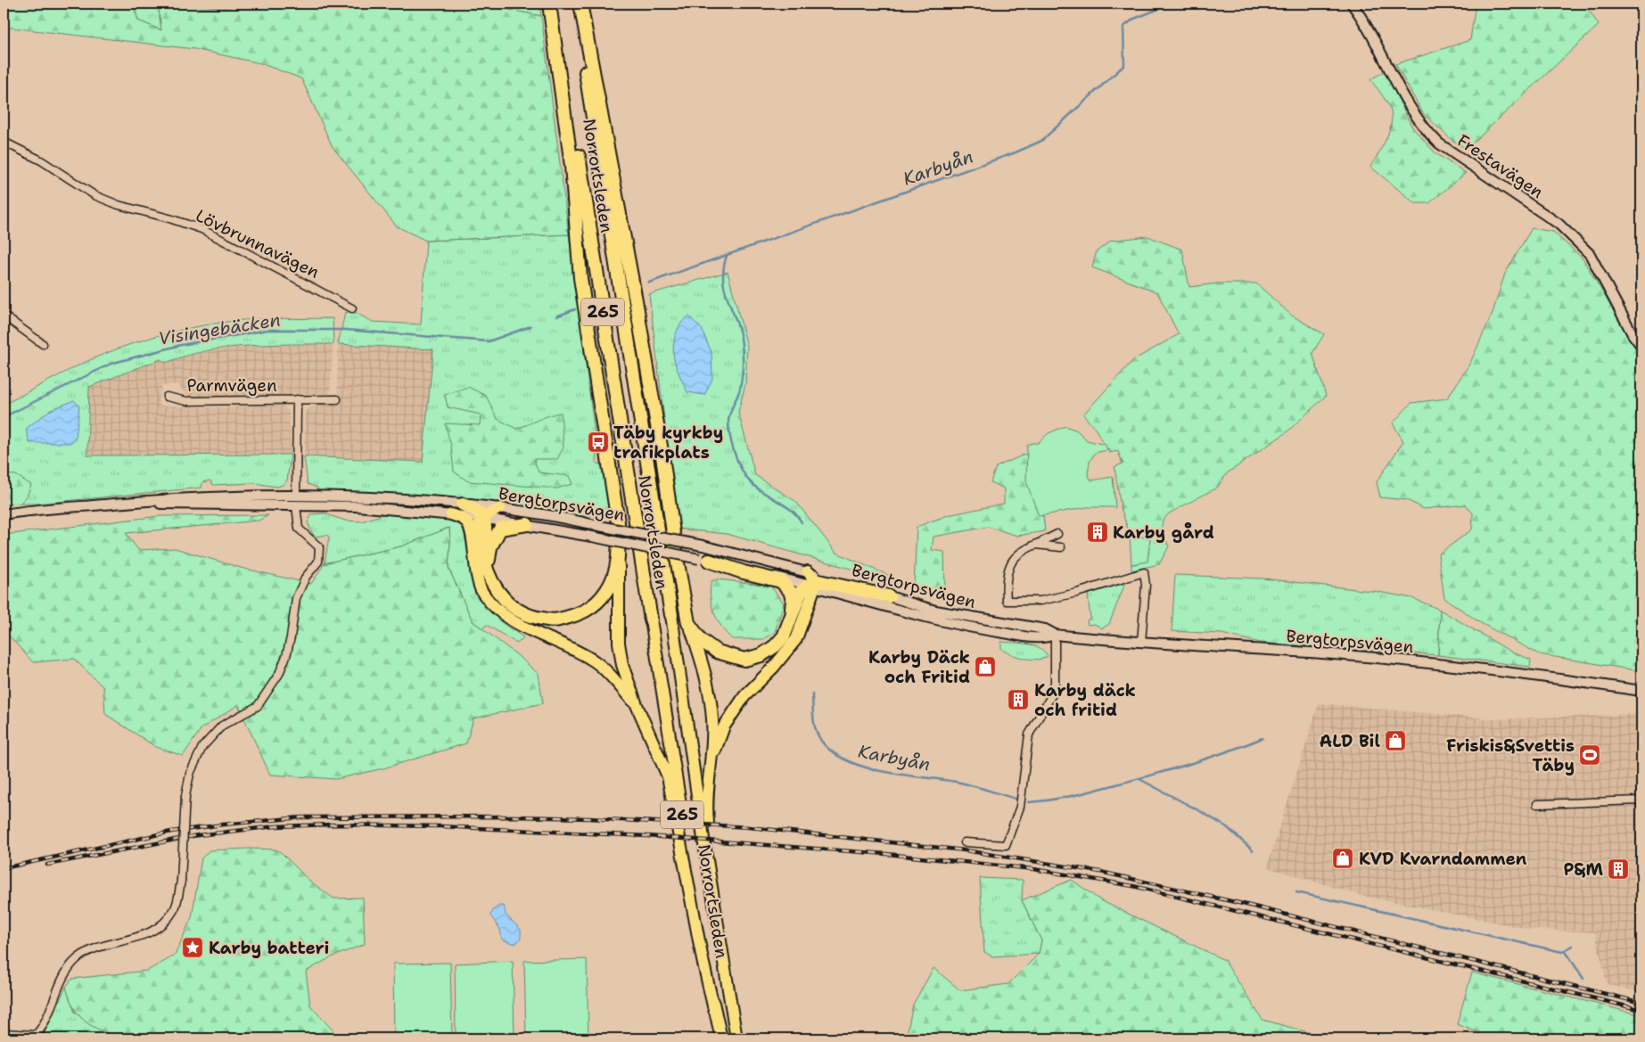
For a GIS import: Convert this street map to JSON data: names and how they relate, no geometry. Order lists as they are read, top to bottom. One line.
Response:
{"streets":{"highway":["Norrortsleden","265"],"main road":["Frestavägen","Bergtorpsvägen"],"street":["Lövbrunnavägen","Parmvägen"]},"crossings":[["Parmvägen","Bergtorpsvägen"]],"water":["Karbyån","Visingebäcken"],"places":{"bus stop":["Täby kyrkby trafikplats"],"building":["Karby gård","Karby däck och fritid","P&M"],"shop":["Karby Däck och Fritid","ALD Bil","KVD Kvarndammen"],"sports":["Friskis&Svettis Täby"],"place":["Karby batteri"]}}
